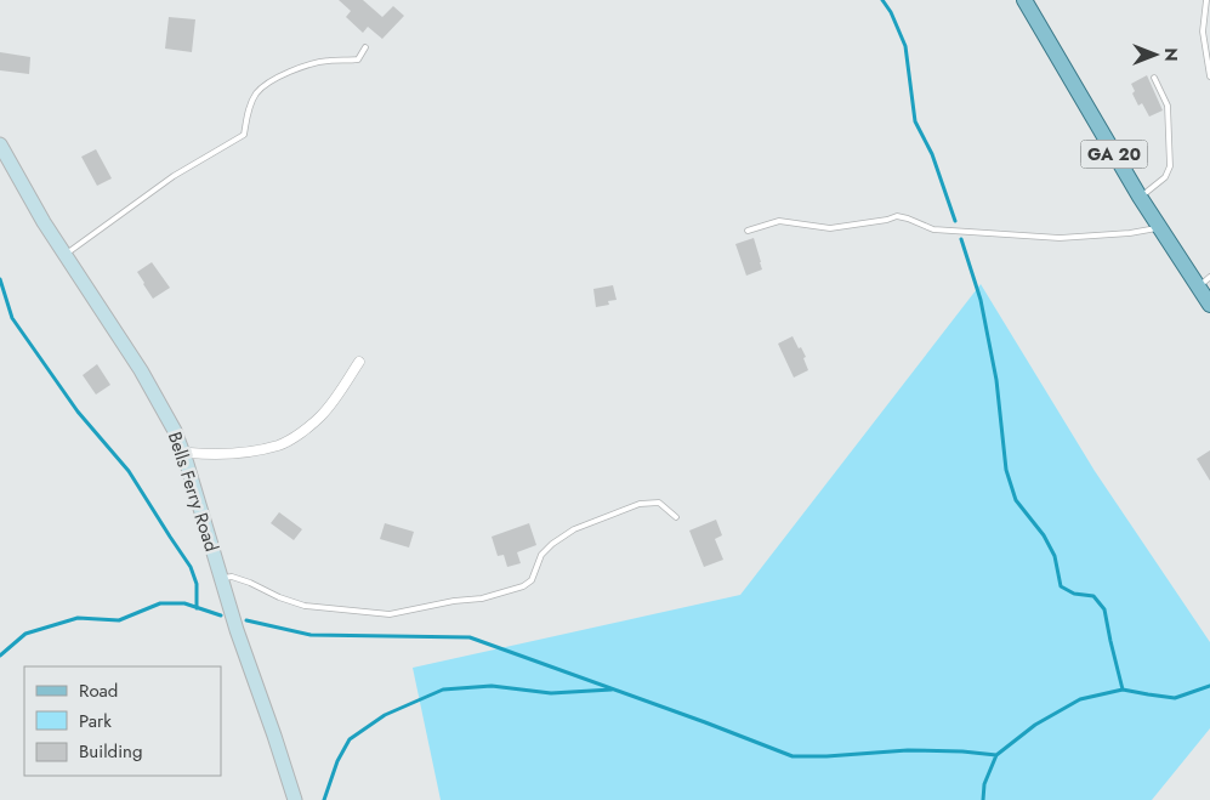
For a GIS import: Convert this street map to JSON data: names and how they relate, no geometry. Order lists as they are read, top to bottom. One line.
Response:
{"streets":{"main road":["GA 20","Bells Ferry Road"]},"legend":["Road","Park","Building"],"north":"right"}
